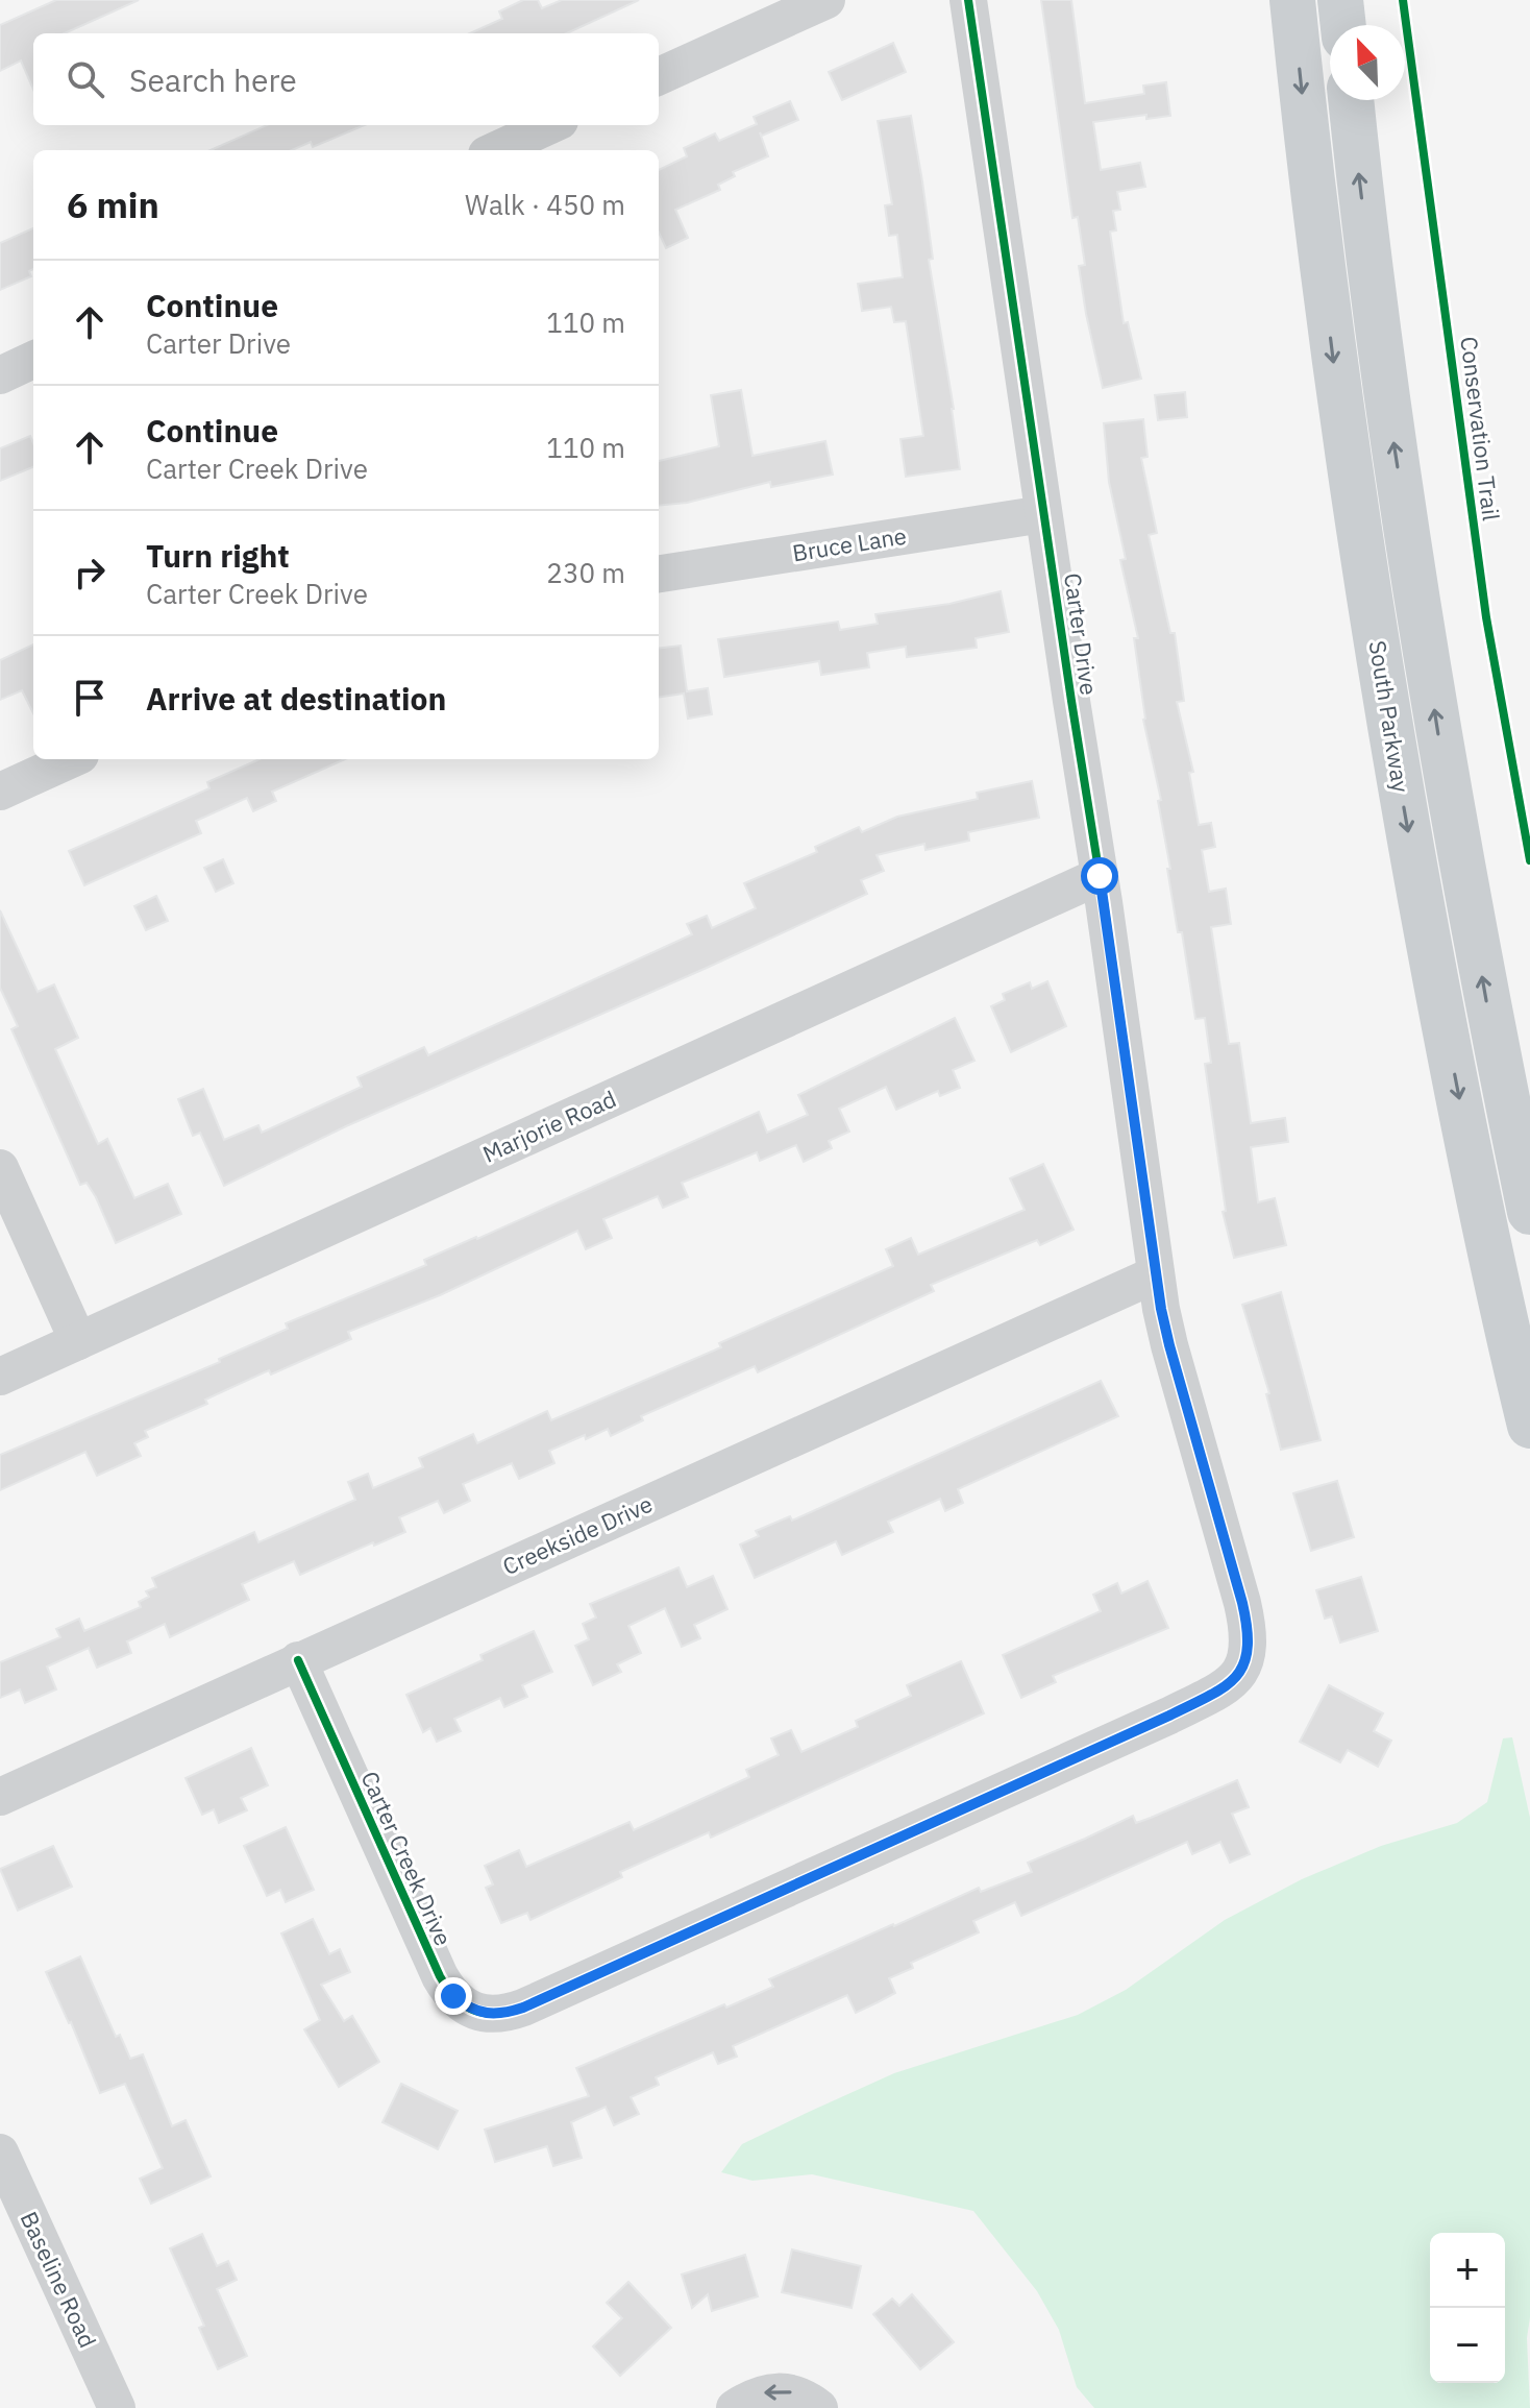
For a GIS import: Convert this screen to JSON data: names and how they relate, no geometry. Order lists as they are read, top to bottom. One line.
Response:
{"streets":{"main road":["South Parkway"],"street":["Bruce Lane","Carter Drive","Marjorie Road","Creekside Drive","Carter Creek Drive","Baseline Road"],"cycle path":["Conservation Trail"]},"crossings":[["Bruce Lane","Carter Drive"],["Carter Drive","Marjorie Road"],["Carter Drive","Creekside Drive"],["Carter Drive","Carter Creek Drive"],["Creekside Drive","Carter Creek Drive"]],"north":"top left","page":{"search":"Search here","heading":["6 min","Walk · 450 m"],"list":[["Continue","Carter Drive","110 m"],["Continue","Carter Creek Drive","110 m"],["Turn right","Carter Creek Drive","230 m"],"Arrive at destination"],"map_buttons":["+","−"]}}
